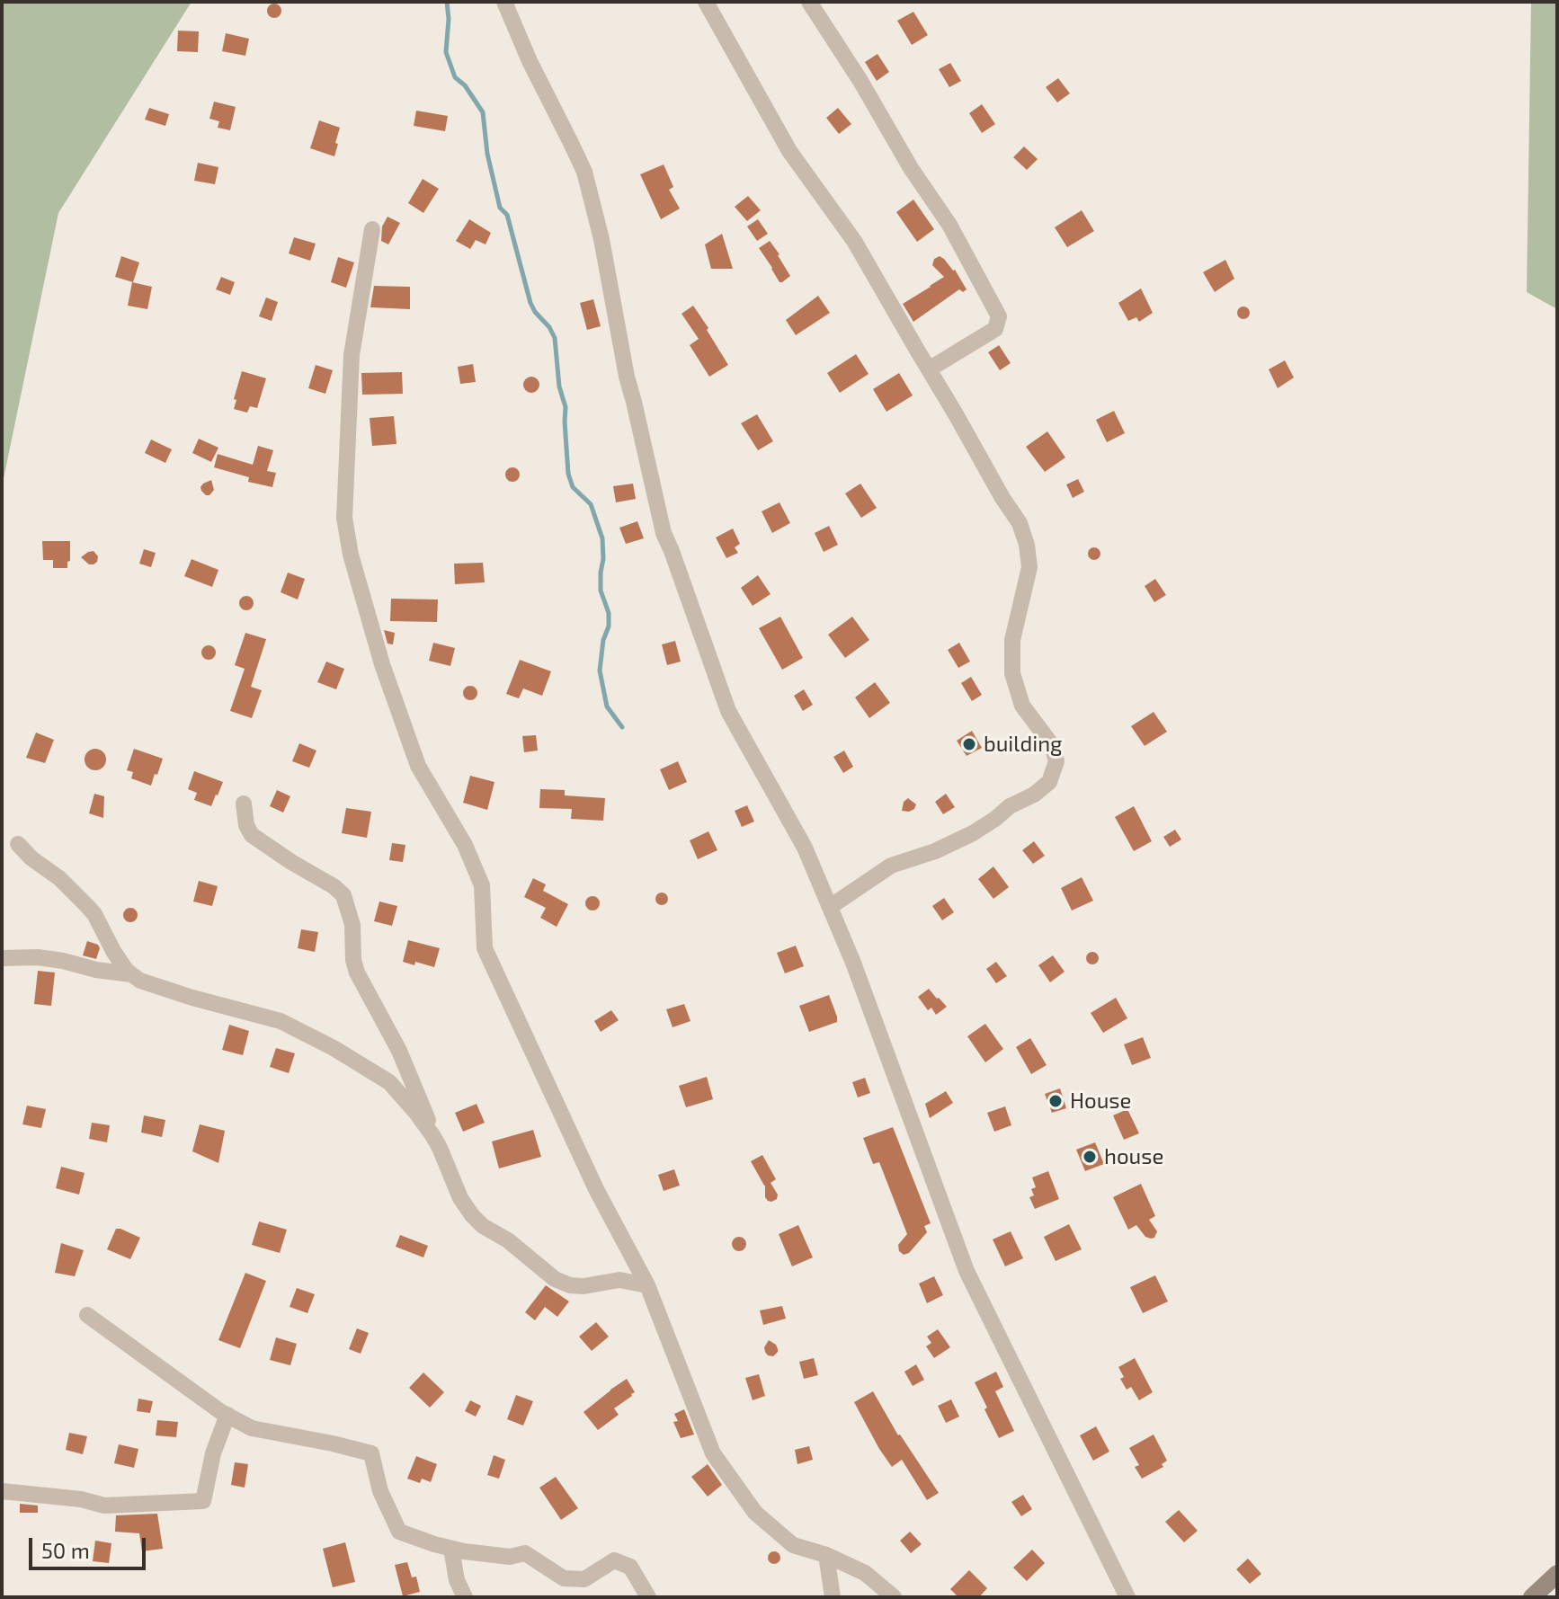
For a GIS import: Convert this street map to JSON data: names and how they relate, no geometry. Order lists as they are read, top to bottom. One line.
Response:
{"places":["building","House","house"],"scale_bar":"50 m"}
